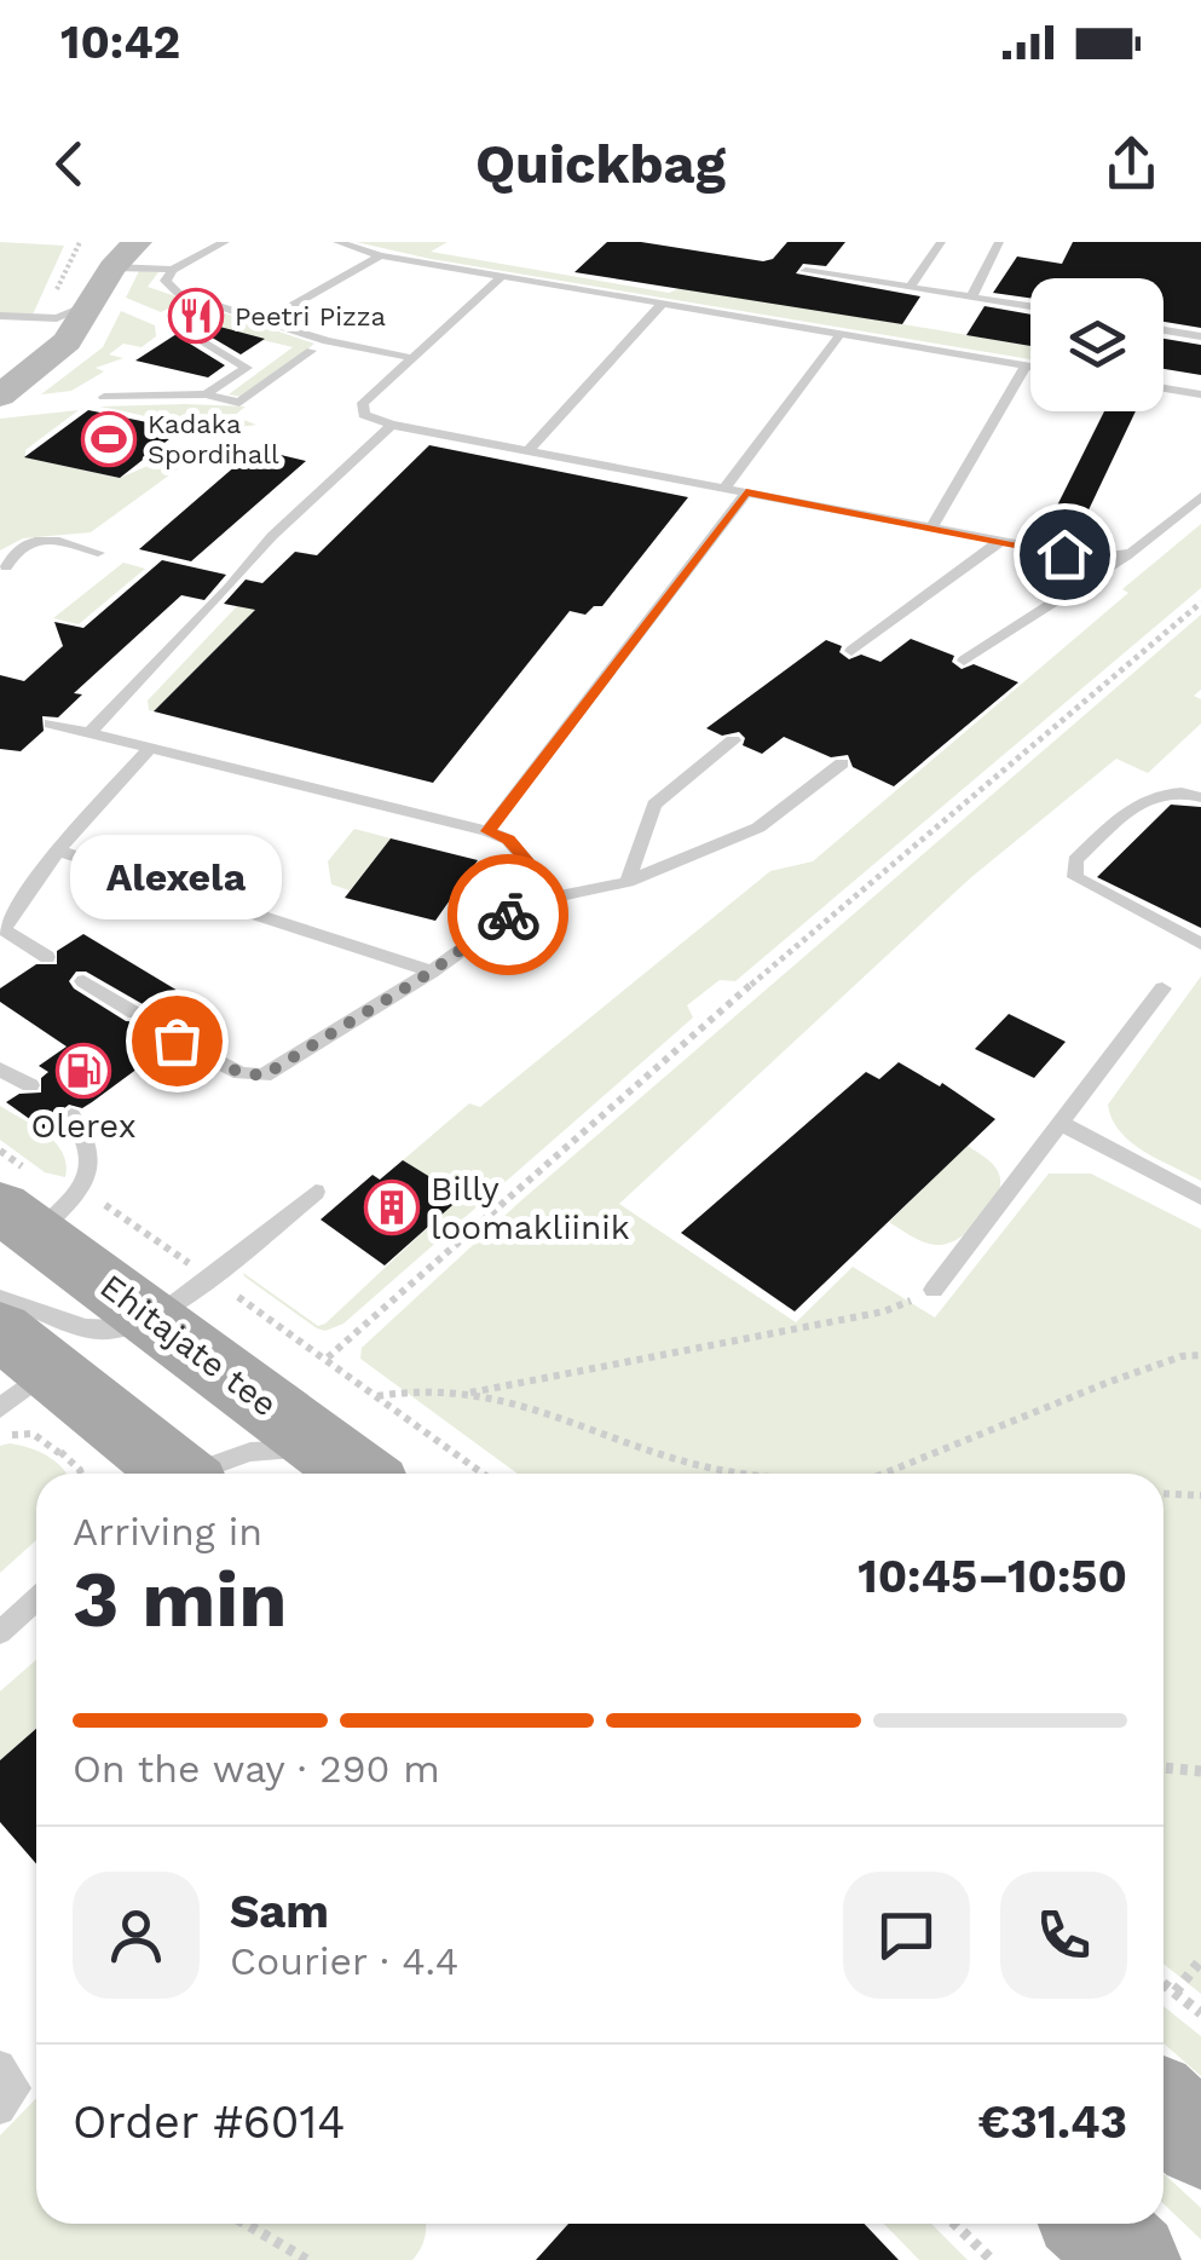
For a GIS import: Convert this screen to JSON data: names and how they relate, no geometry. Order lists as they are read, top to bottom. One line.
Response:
{"streets":{"main road":["Ehitajate tee"]},"places":{"restaurant":["Peetri Pizza"],"sports":["Kadaka Spordihall"],"other":["Alexela"],"fuel station":["Olerex"],"building":["Billy loomakliinik"]},"page":{"status":"10:42","header":"Quickbag","bubble":"Alexela","heading":["3 min","Arriving in","10:45–10:50"],"panel":["Sam","Courier · 4.4","Order #6014","€31.43"],"bar":"On the way · 290 m"}}
